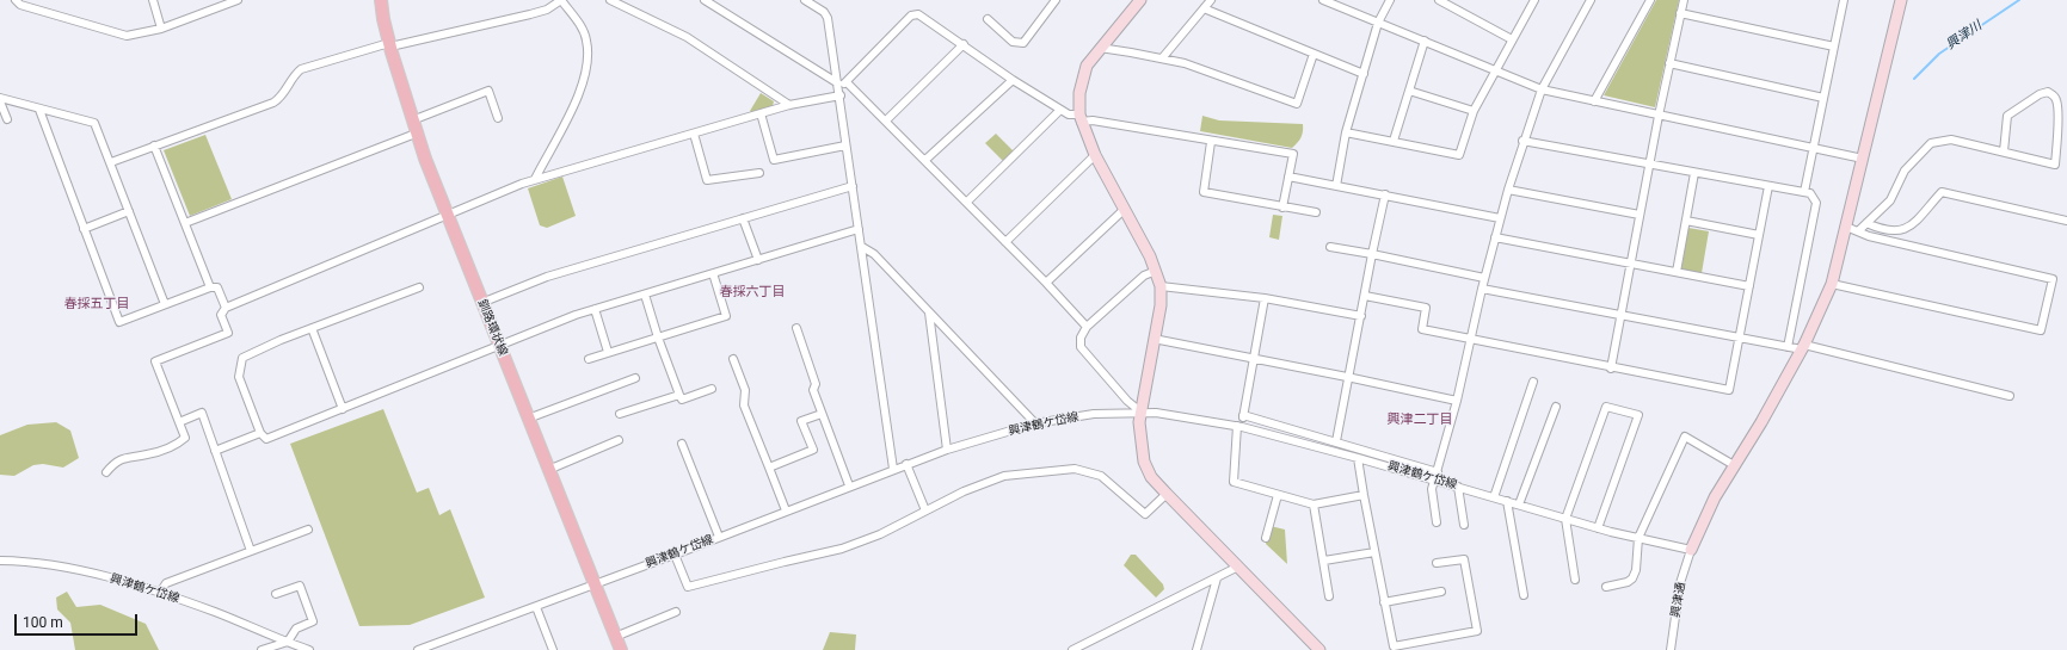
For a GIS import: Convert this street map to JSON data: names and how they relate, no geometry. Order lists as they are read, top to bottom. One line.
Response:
{"streets":{"main road":["釧路環状線"],"street":["興津鶴ケ岱線","興津通"]},"crossings":[["釧路環状線","興津鶴ケ岱線"],["興津鶴ケ岱線","興津通"]],"districts":["春採六丁目","春採五丁目","興津二丁目"],"water":["興津川"],"scale_bar":"100 m"}
